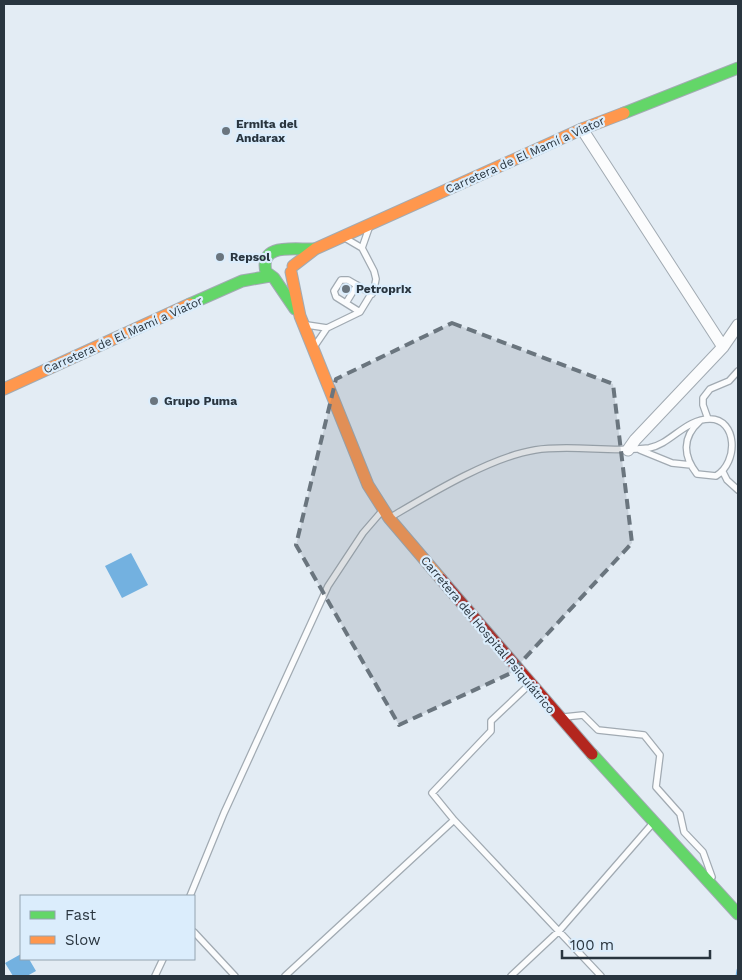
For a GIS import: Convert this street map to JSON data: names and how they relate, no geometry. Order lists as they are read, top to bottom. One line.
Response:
{"streets":{"street":["Carretera de El Mamí a Viator","Carretera del Hospital Psiquiátrico"]},"places":["Ermita del Andarax","Repsol","Petroprix","Grupo Puma"],"legend":["Fast","Slow"],"scale_bar":"100 m"}
